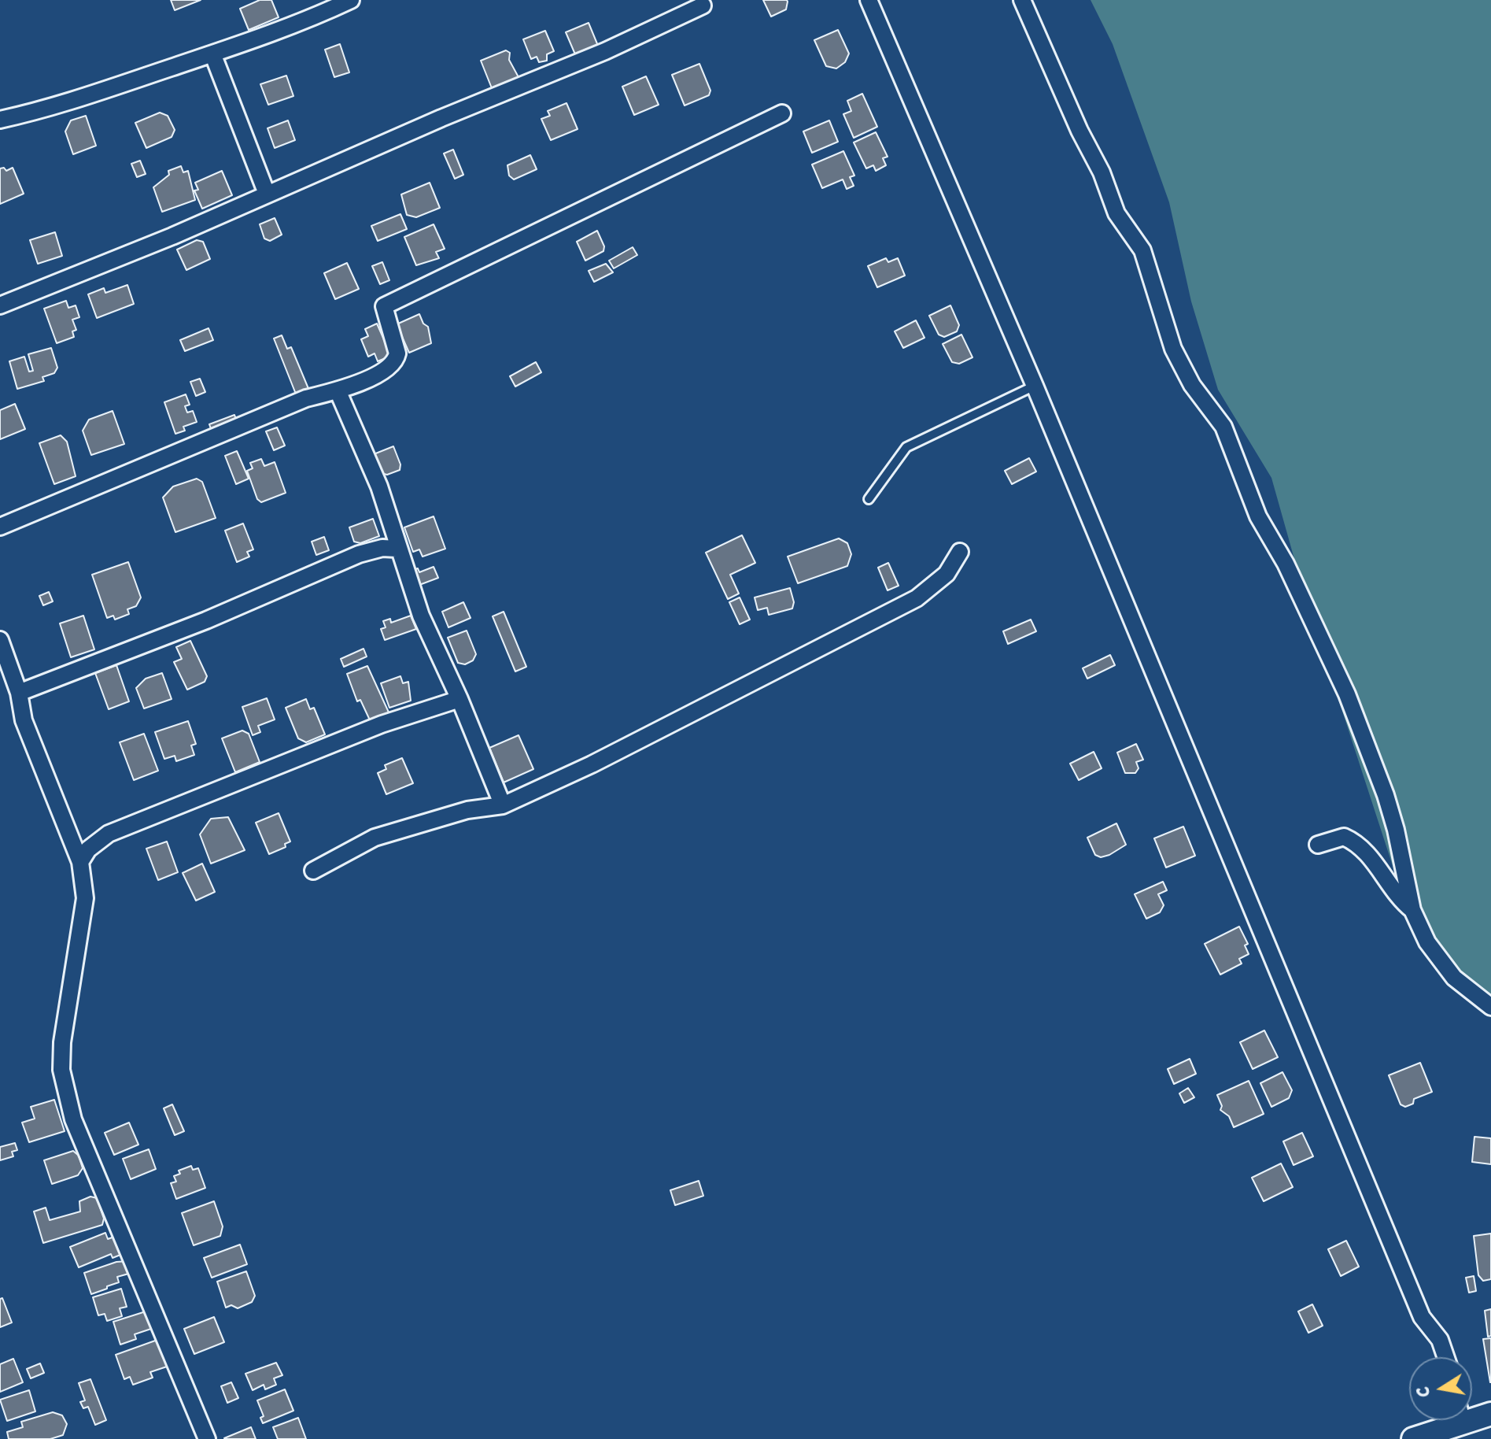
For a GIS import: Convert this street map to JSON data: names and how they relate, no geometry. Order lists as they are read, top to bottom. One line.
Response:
{"north":"left"}
